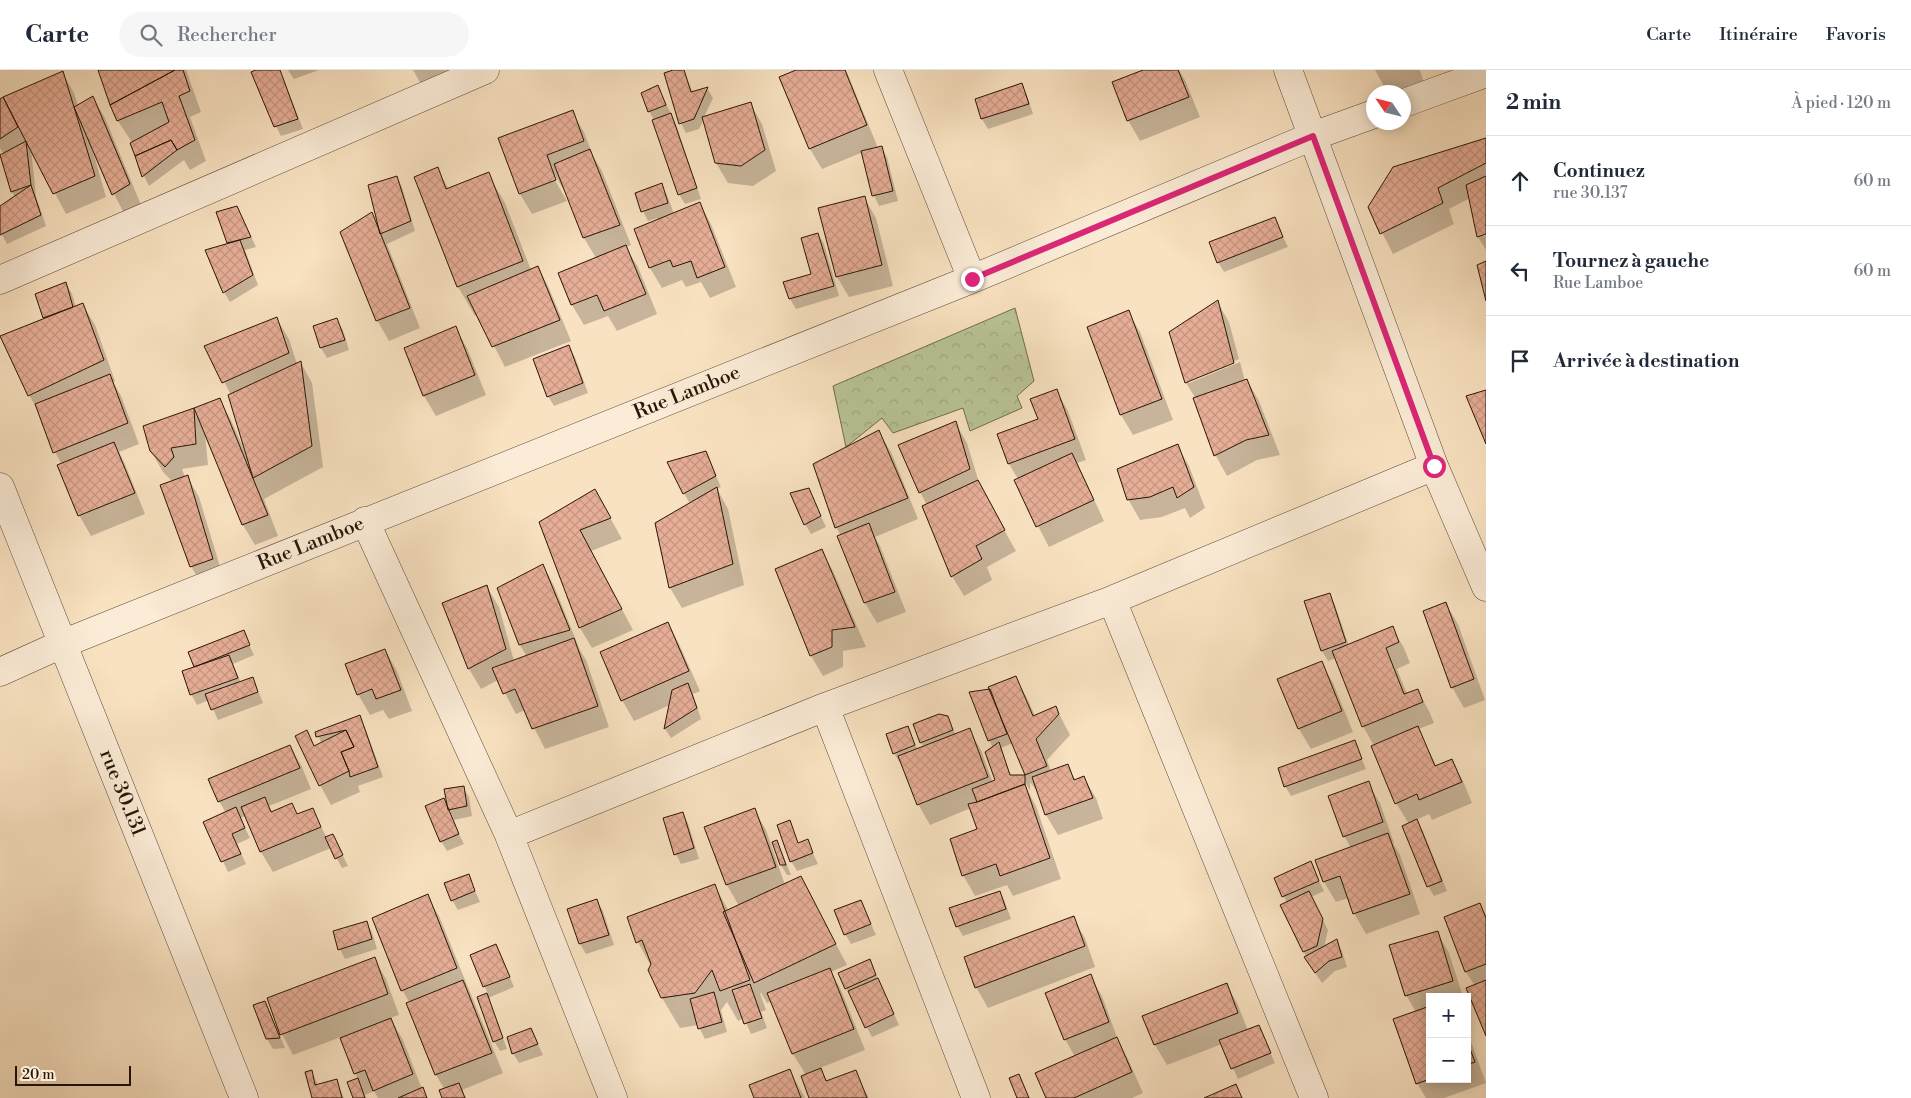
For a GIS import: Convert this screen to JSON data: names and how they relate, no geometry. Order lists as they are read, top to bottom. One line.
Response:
{"streets":{"street":["Rue Lamboe","rue 30.131"]},"crossings":[["Rue Lamboe","rue 30.131"]],"scale_bar":"20 m","north":"top left","page":{"header":"Carte","search":"Rechercher","nav":["Carte","Itinéraire","Favoris"],"heading":["2 min","À pied · 120 m"],"list":[["Continuez","rue 30.137","60 m"],["Tournez à gauche","Rue Lamboe","60 m"],"Arrivée à destination"],"map_buttons":["+","−"],"scale":"20 m"}}
